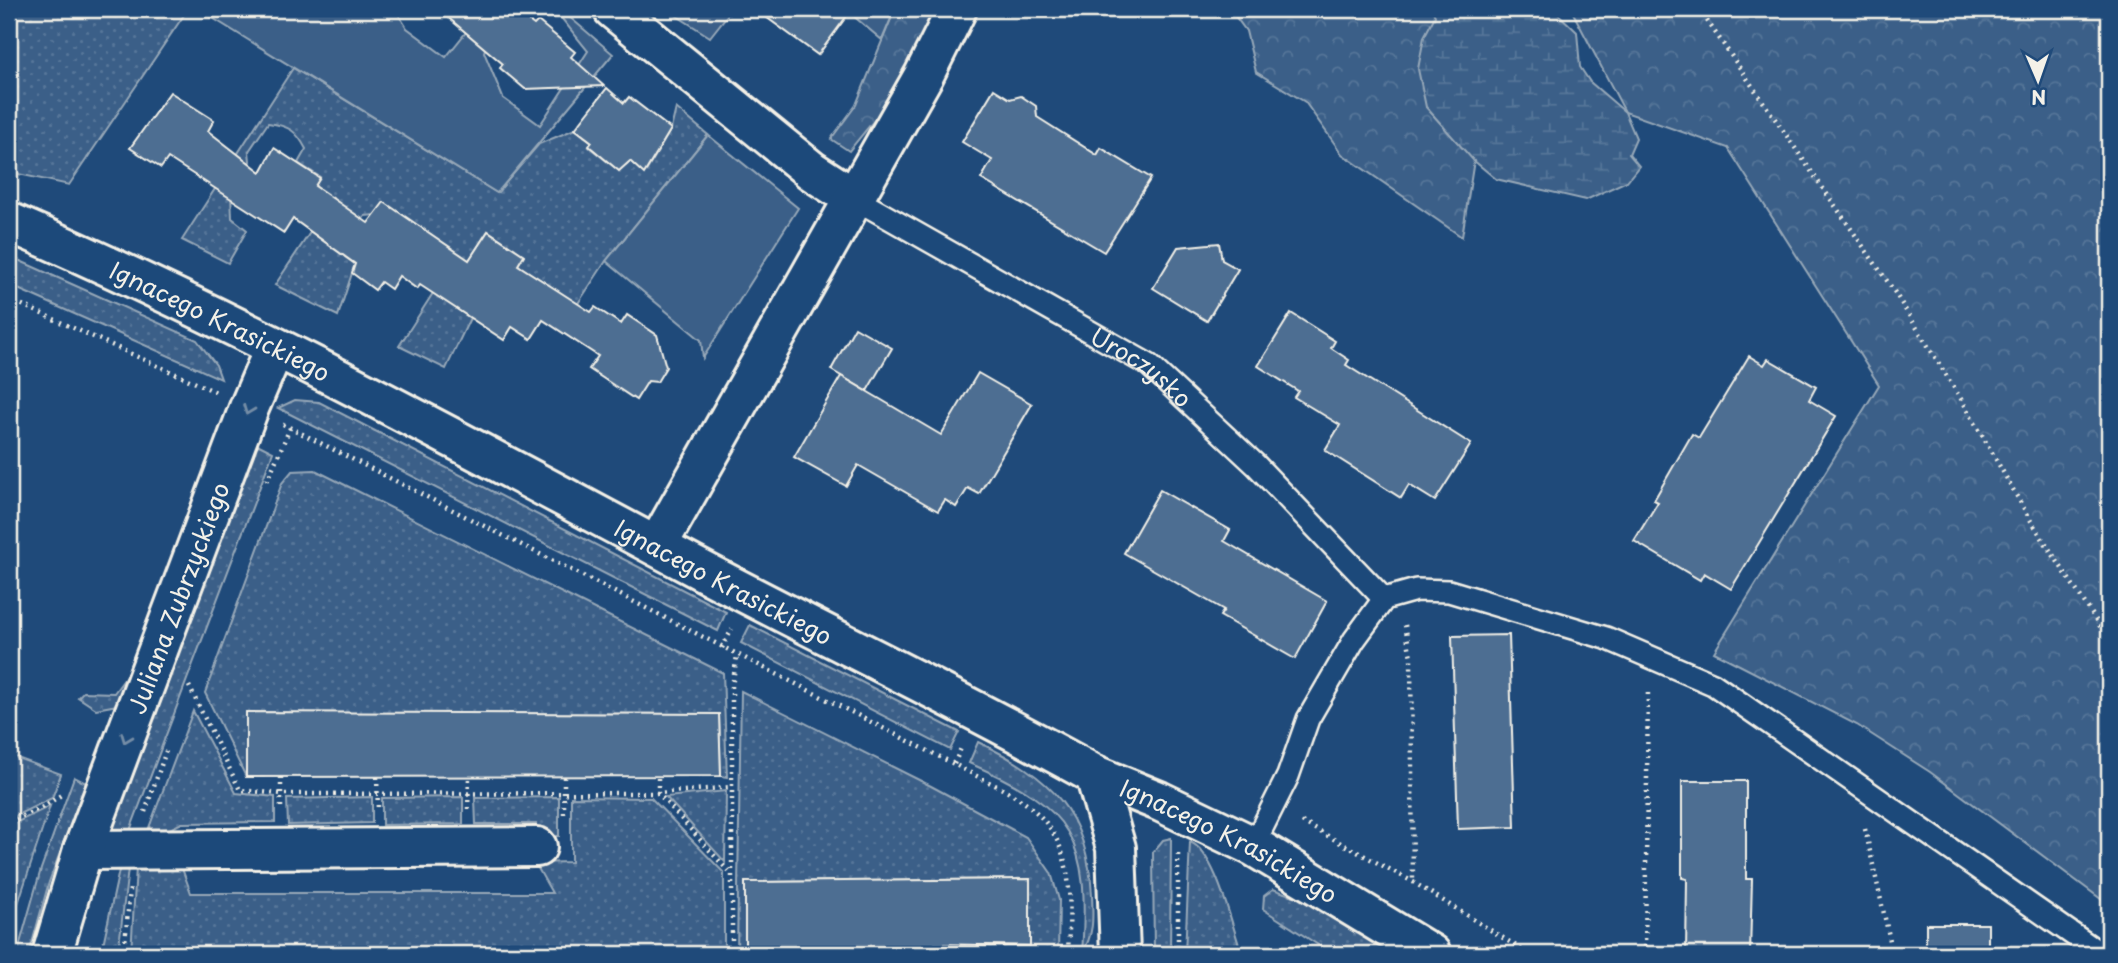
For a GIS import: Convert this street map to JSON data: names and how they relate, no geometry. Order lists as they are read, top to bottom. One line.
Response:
{"streets":{"street":["Ignacego Krasickiego","Uroczysko","Juliana Zubrzyckiego"]},"crossings":[["Ignacego Krasickiego","Juliana Zubrzyckiego"]],"one_way":["Juliana Zubrzyckiego"],"north":"bottom"}
